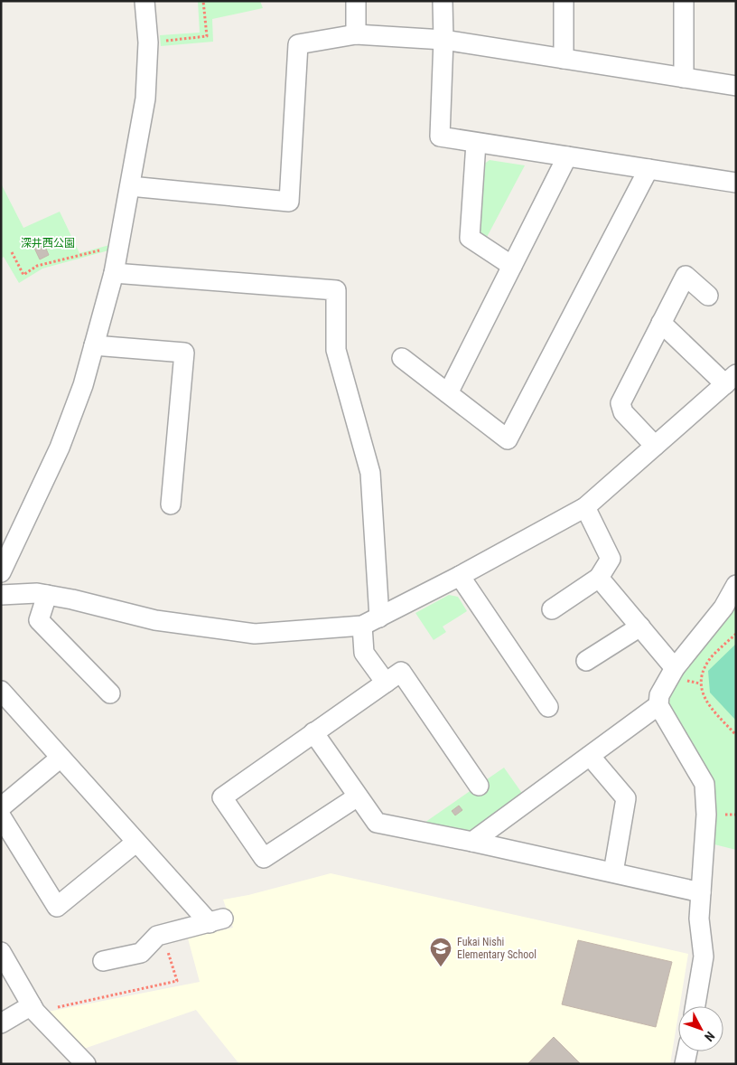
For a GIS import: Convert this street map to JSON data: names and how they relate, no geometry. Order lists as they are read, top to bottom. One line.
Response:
{"parks":["深井西公園"],"places":{"school or university":["Fukai Nishi Elementary School"]},"north":"bottom right"}
